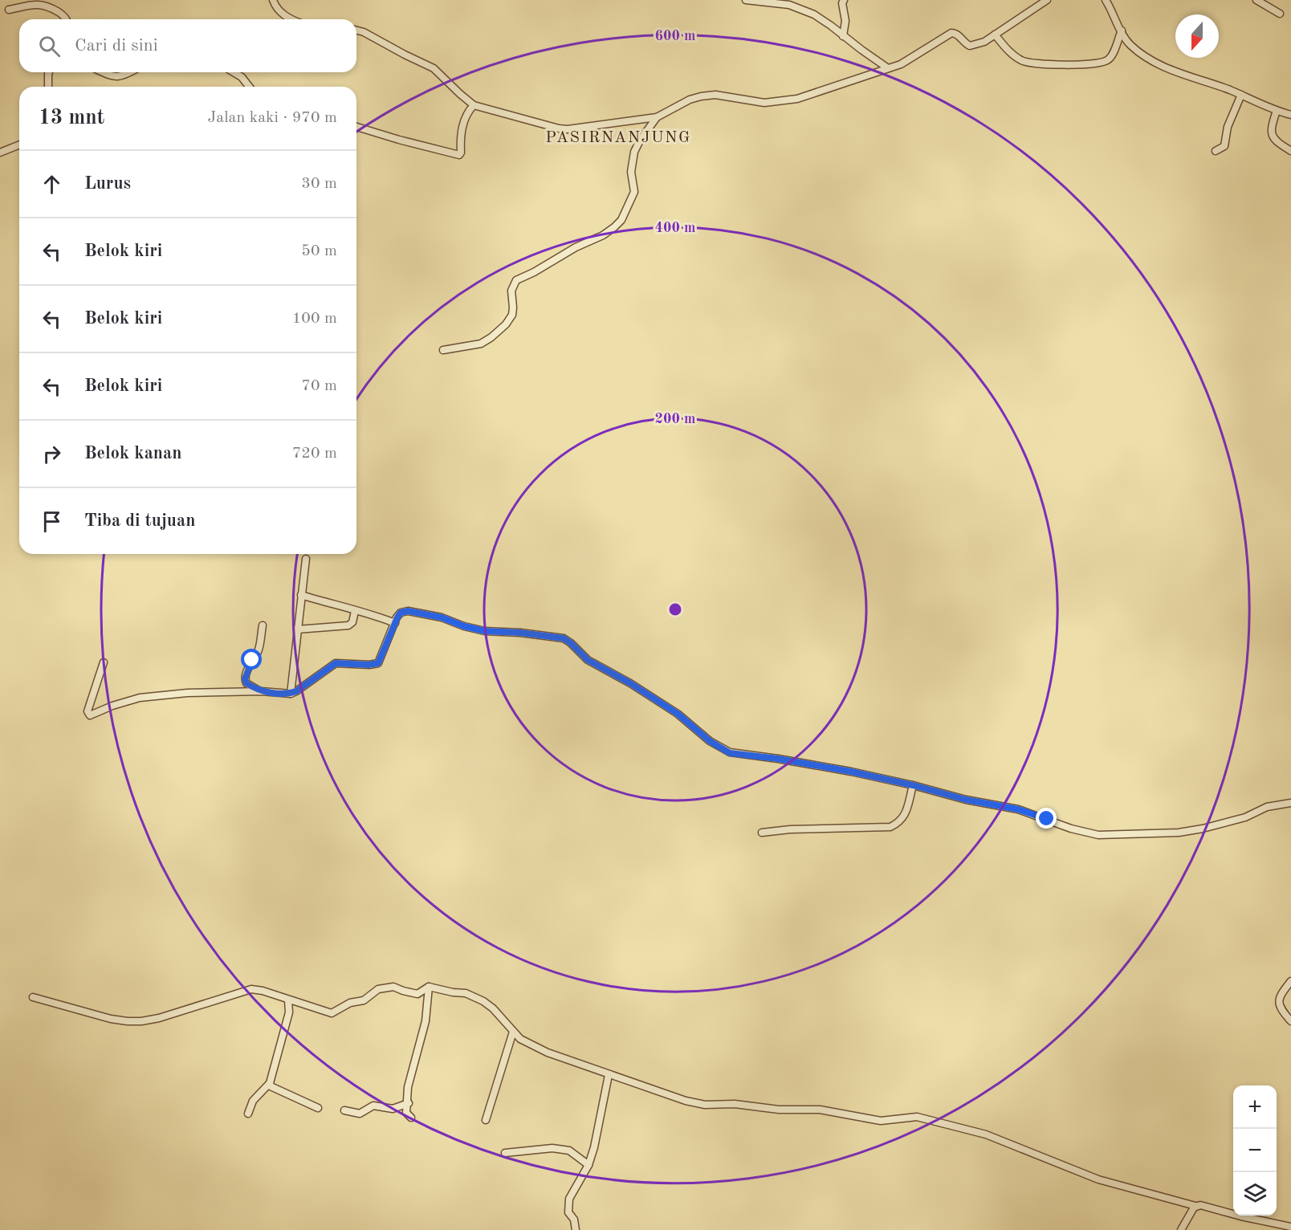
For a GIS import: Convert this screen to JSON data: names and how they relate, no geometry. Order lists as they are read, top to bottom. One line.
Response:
{"districts":["PASIRNANJUNG"],"north":"bottom","page":{"search":"Cari di sini","heading":["13 mnt","Jalan kaki · 970 m"],"list":[["Lurus","30 m"],["Belok kiri","50 m"],["Belok kiri","100 m"],["Belok kiri","70 m"],["Belok kanan","720 m"],"Tiba di tujuan"],"map_buttons":["+","−"]},"rings":["600 m","400 m","200 m"]}
